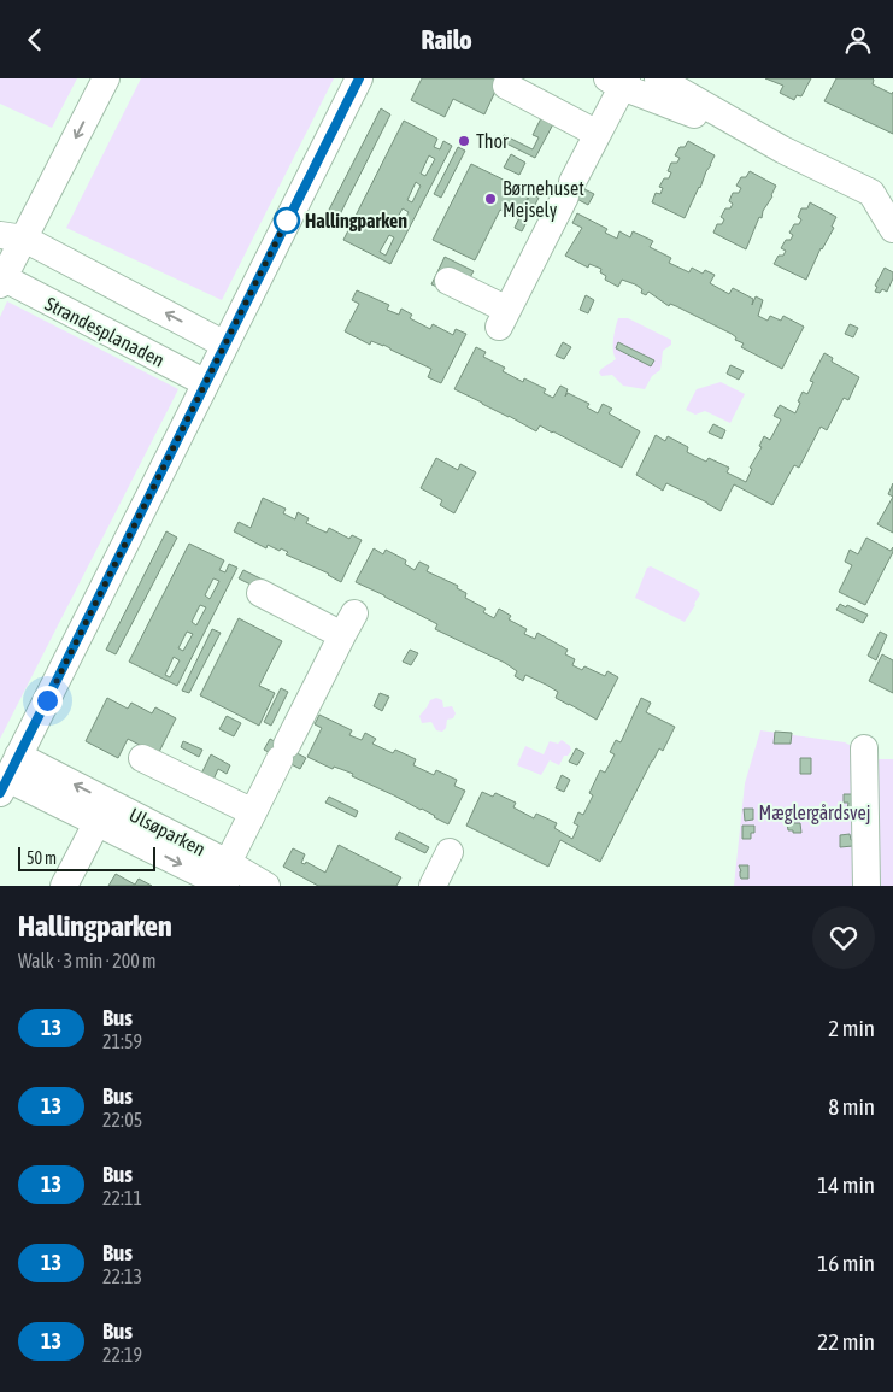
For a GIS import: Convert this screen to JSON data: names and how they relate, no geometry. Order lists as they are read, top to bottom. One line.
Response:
{"streets":{"street":["Strandesplanaden","Ulsøparken"]},"parks":["Mæglergårdsvej"],"places":["Thor","Børnehuset Mejsely","Hallingparken"],"lines":["bus line 13"],"scale_bar":"50 m","page":{"header":"Railo","scale":"50 m","heading":["Hallingparken","Walk · 3 min · 200 m"],"list":[{"mark":"13","name":"Bus","note":"21:59","value":"2 min"},{"mark":"13","name":"Bus","note":"22:05","value":"8 min"},{"mark":"13","name":"Bus","note":"22:11","value":"14 min"},{"mark":"13","name":"Bus","note":"22:13","value":"16 min"},{"mark":"13","name":"Bus","note":"22:19","value":"22 min"}]}}
